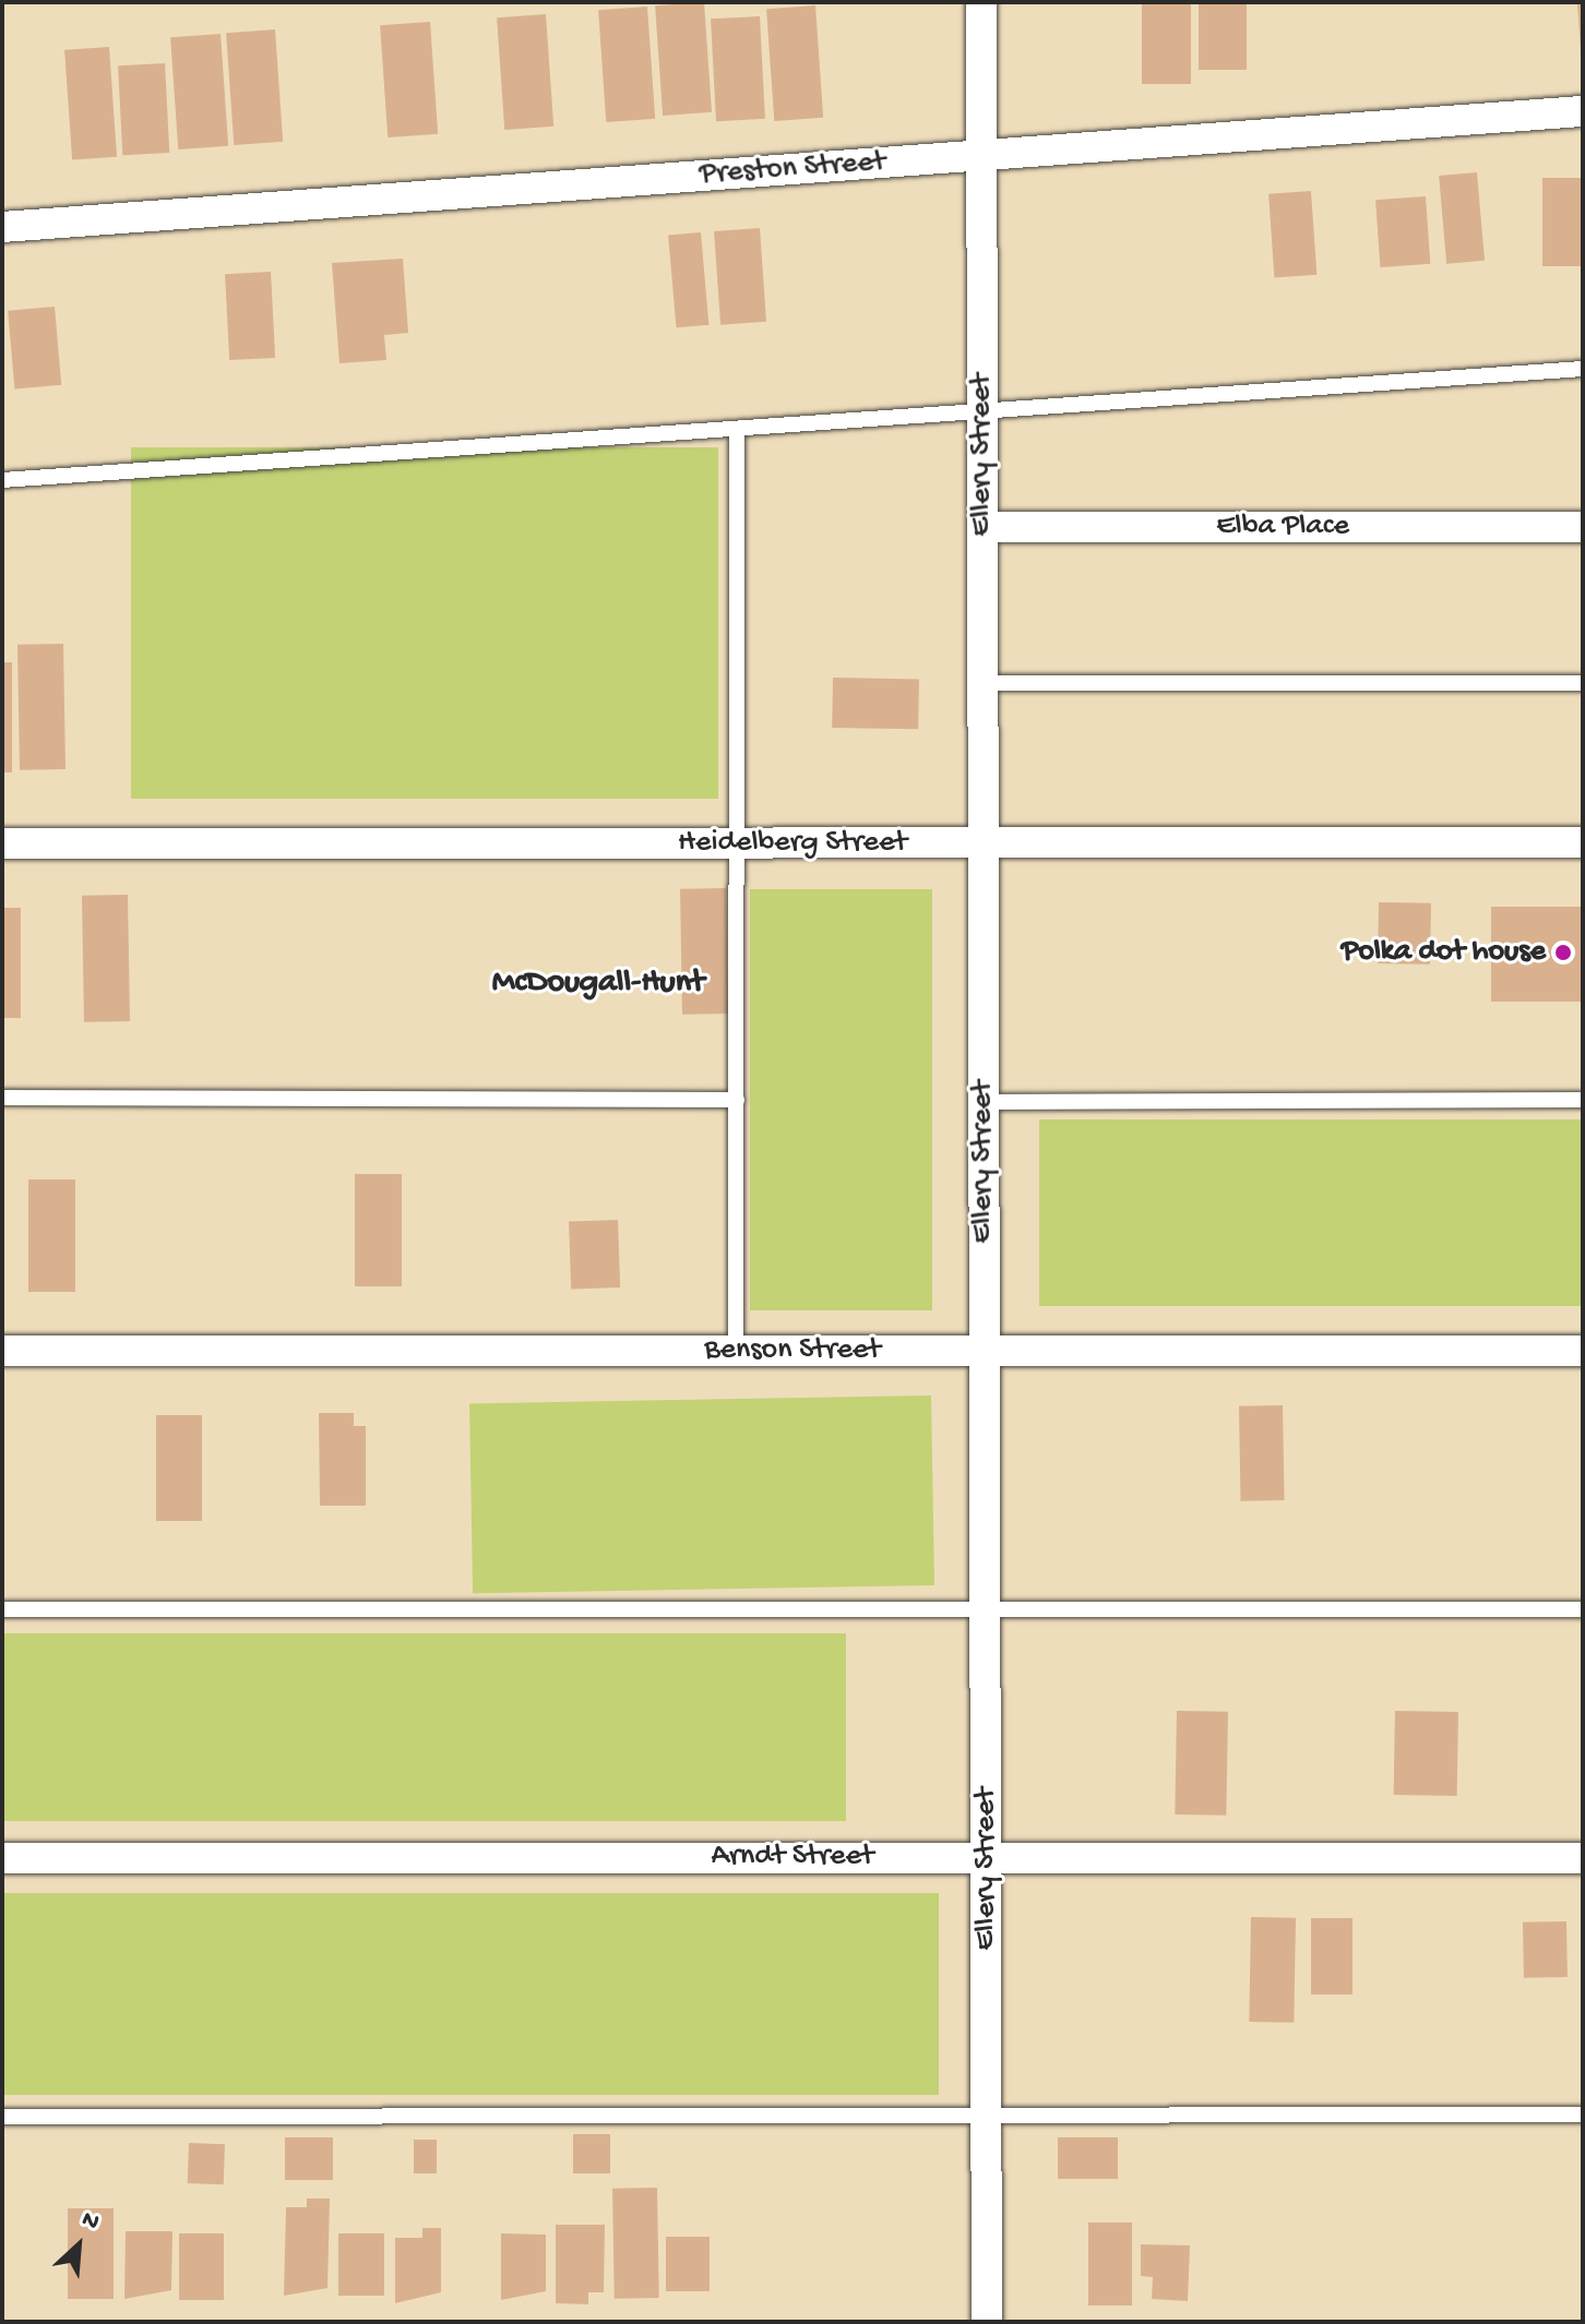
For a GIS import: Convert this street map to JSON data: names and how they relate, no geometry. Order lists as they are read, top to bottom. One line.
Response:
{"streets":{"street":["Preston Street","Ellery Street","Elba Place","Heidelberg Street","Benson Street","Arndt Street"]},"crossings":[["Preston Street","Ellery Street"],["Ellery Street","Elba Place"],["Ellery Street","Heidelberg Street"],["Ellery Street","Benson Street"],["Ellery Street","Arndt Street"]],"districts":["McDougall-Hunt"],"places":["Polka dot house"],"north":"top right"}
